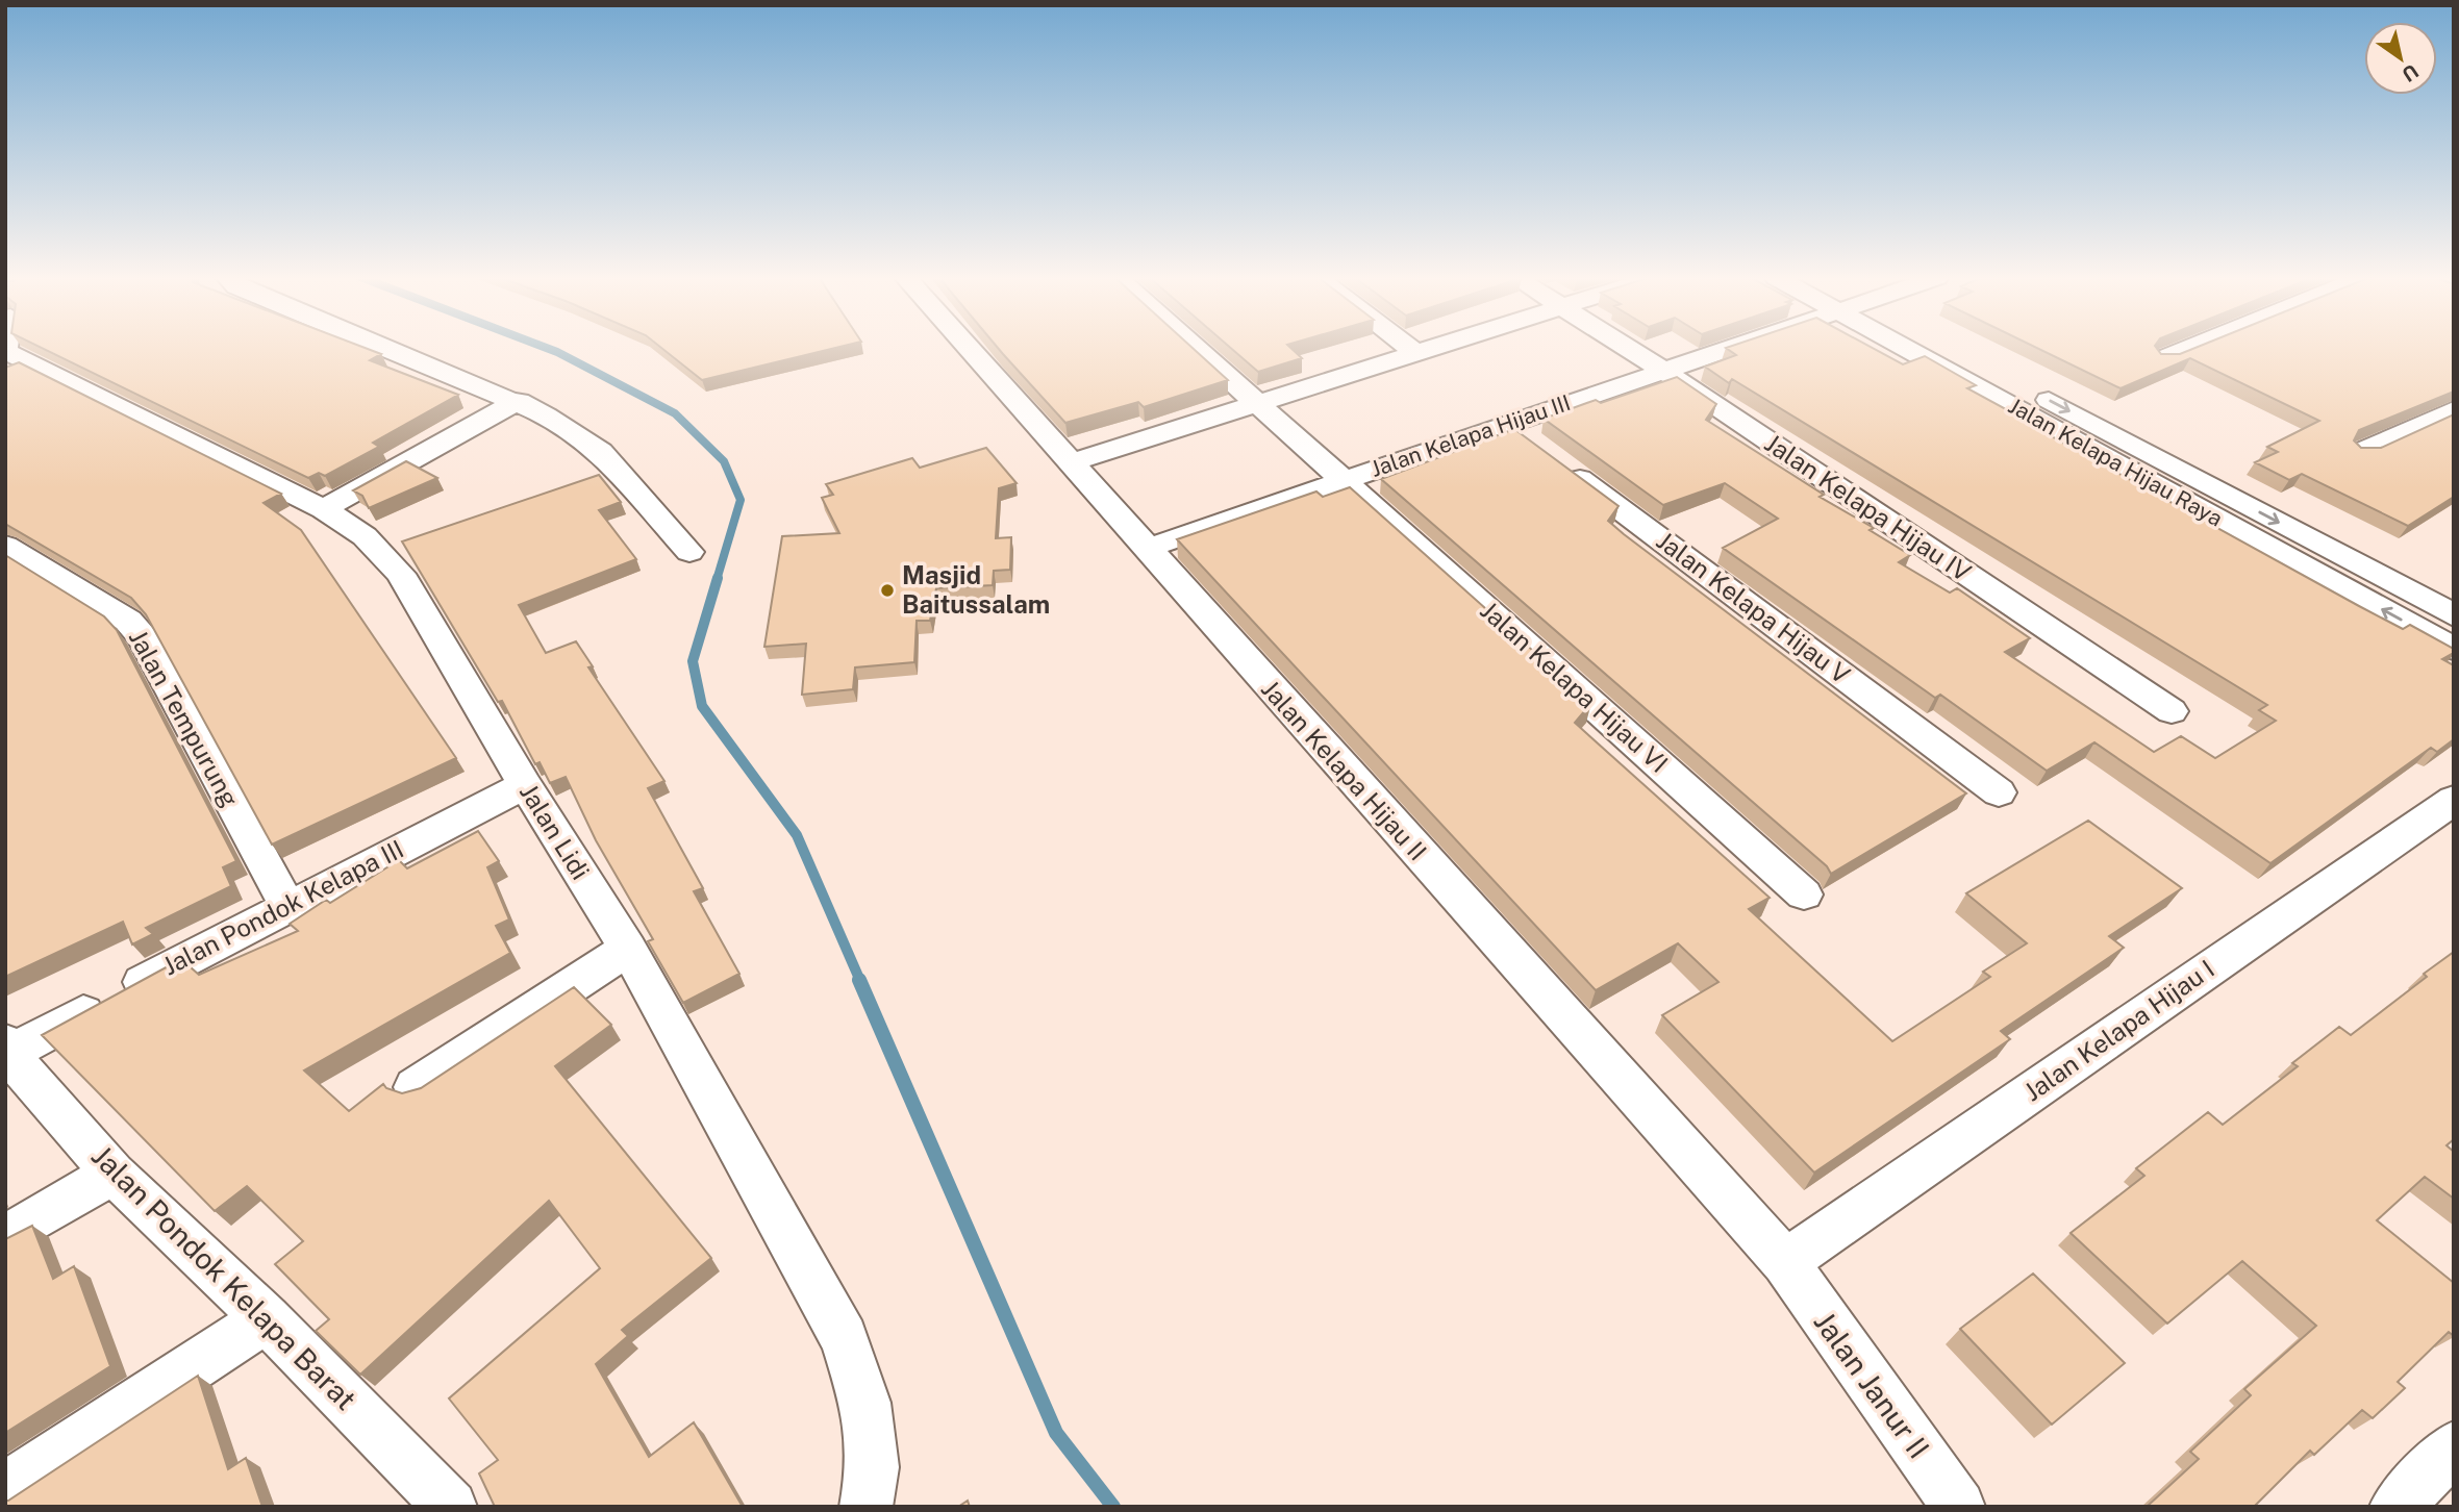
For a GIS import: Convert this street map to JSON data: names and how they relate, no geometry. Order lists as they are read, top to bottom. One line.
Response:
{"streets":{"street":["Jalan Kelapa Hijau III","Jalan Kelapa Hijau Raya","Jalan Kelapa Hijau IV","Jalan Kelapa Hijau V","Jalan Kelapa Hijau VI","Jalan Tempurung","Jalan Kelapa Hijau II","Jalan Lidi","Jalan Pondok Kelapa III","Jalan Kelapa Hijau I","Jalan Pondok Kelapa Barat","Jalan Janur II"]},"crossings":[["Jalan Kelapa Hijau III","Jalan Kelapa Hijau IV"],["Jalan Kelapa Hijau III","Jalan Kelapa Hijau V"],["Jalan Kelapa Hijau III","Jalan Kelapa Hijau VI"],["Jalan Kelapa Hijau III","Jalan Kelapa Hijau II"],["Jalan Tempurung","Jalan Pondok Kelapa III"],["Jalan Kelapa Hijau II","Jalan Kelapa Hijau I"],["Jalan Kelapa Hijau II","Jalan Janur II"],["Jalan Lidi","Jalan Pondok Kelapa III"],["Jalan Pondok Kelapa III","Jalan Pondok Kelapa Barat"],["Jalan Kelapa Hijau I","Jalan Janur II"]],"places":["Masjid Baitussalam"],"north":"bottom right"}
